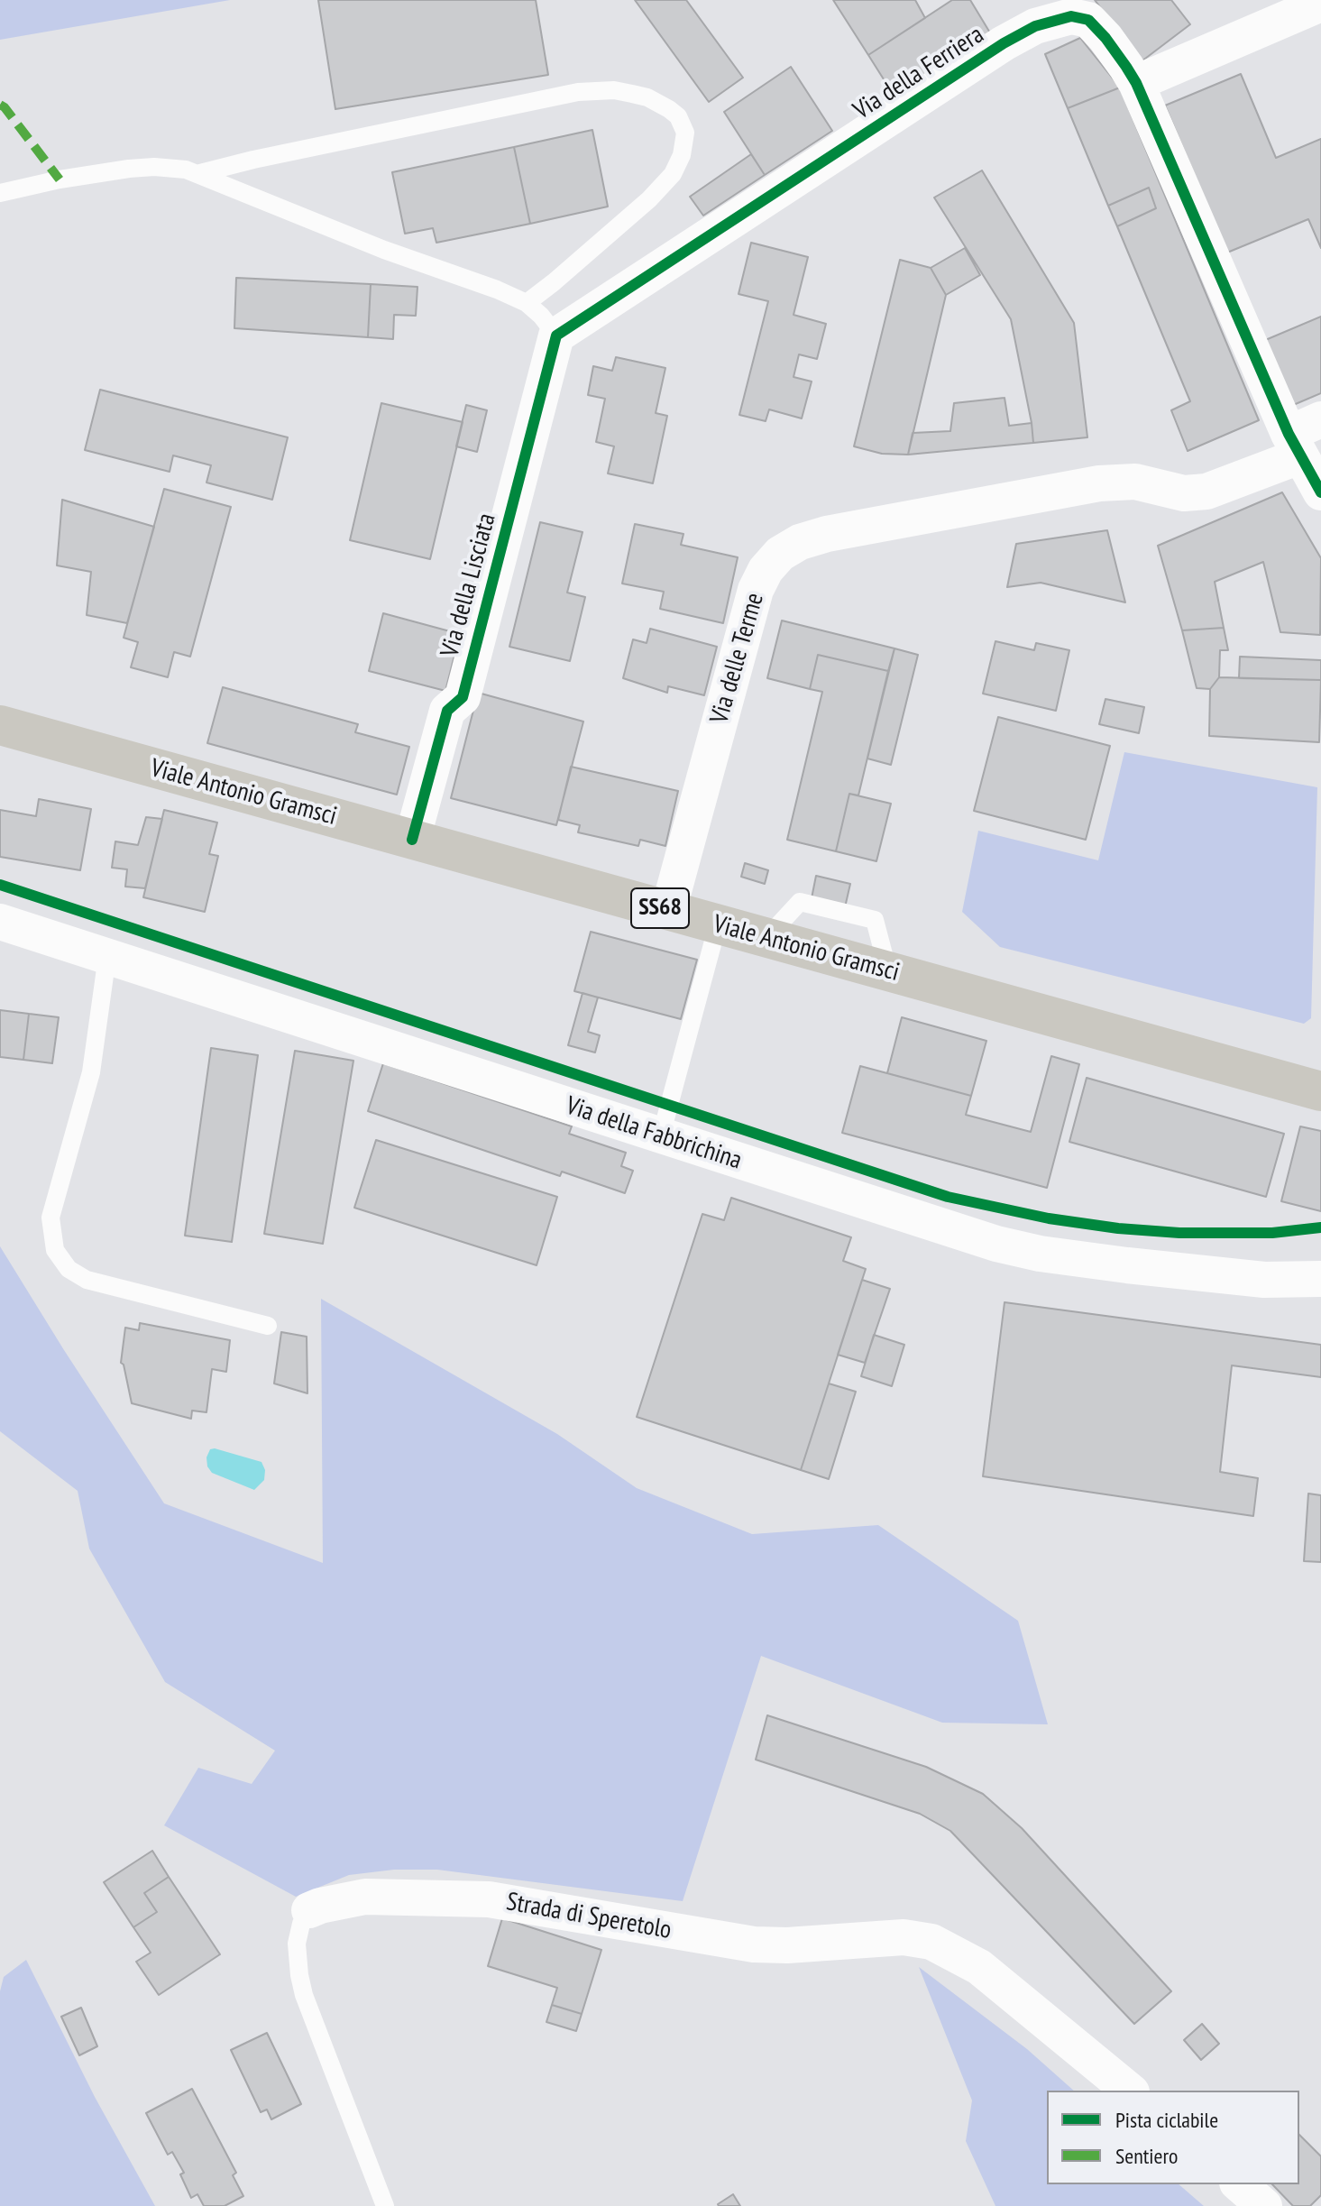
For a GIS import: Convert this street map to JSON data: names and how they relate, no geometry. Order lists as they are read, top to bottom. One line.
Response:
{"streets":{"main road":["Viale Antonio Gramsci","SS68"],"street":["Via della Ferriera","Via della Lisciata","Via delle Terme","Via della Fabbrichina","Strada di Speretolo"]},"crossings":[["Via della Ferriera","Via della Lisciata"],["Via della Ferriera","Via delle Terme"],["Via della Lisciata","Viale Antonio Gramsci"],["Via delle Terme","Viale Antonio Gramsci"]],"legend":["Pista ciclabile","Sentiero"]}
